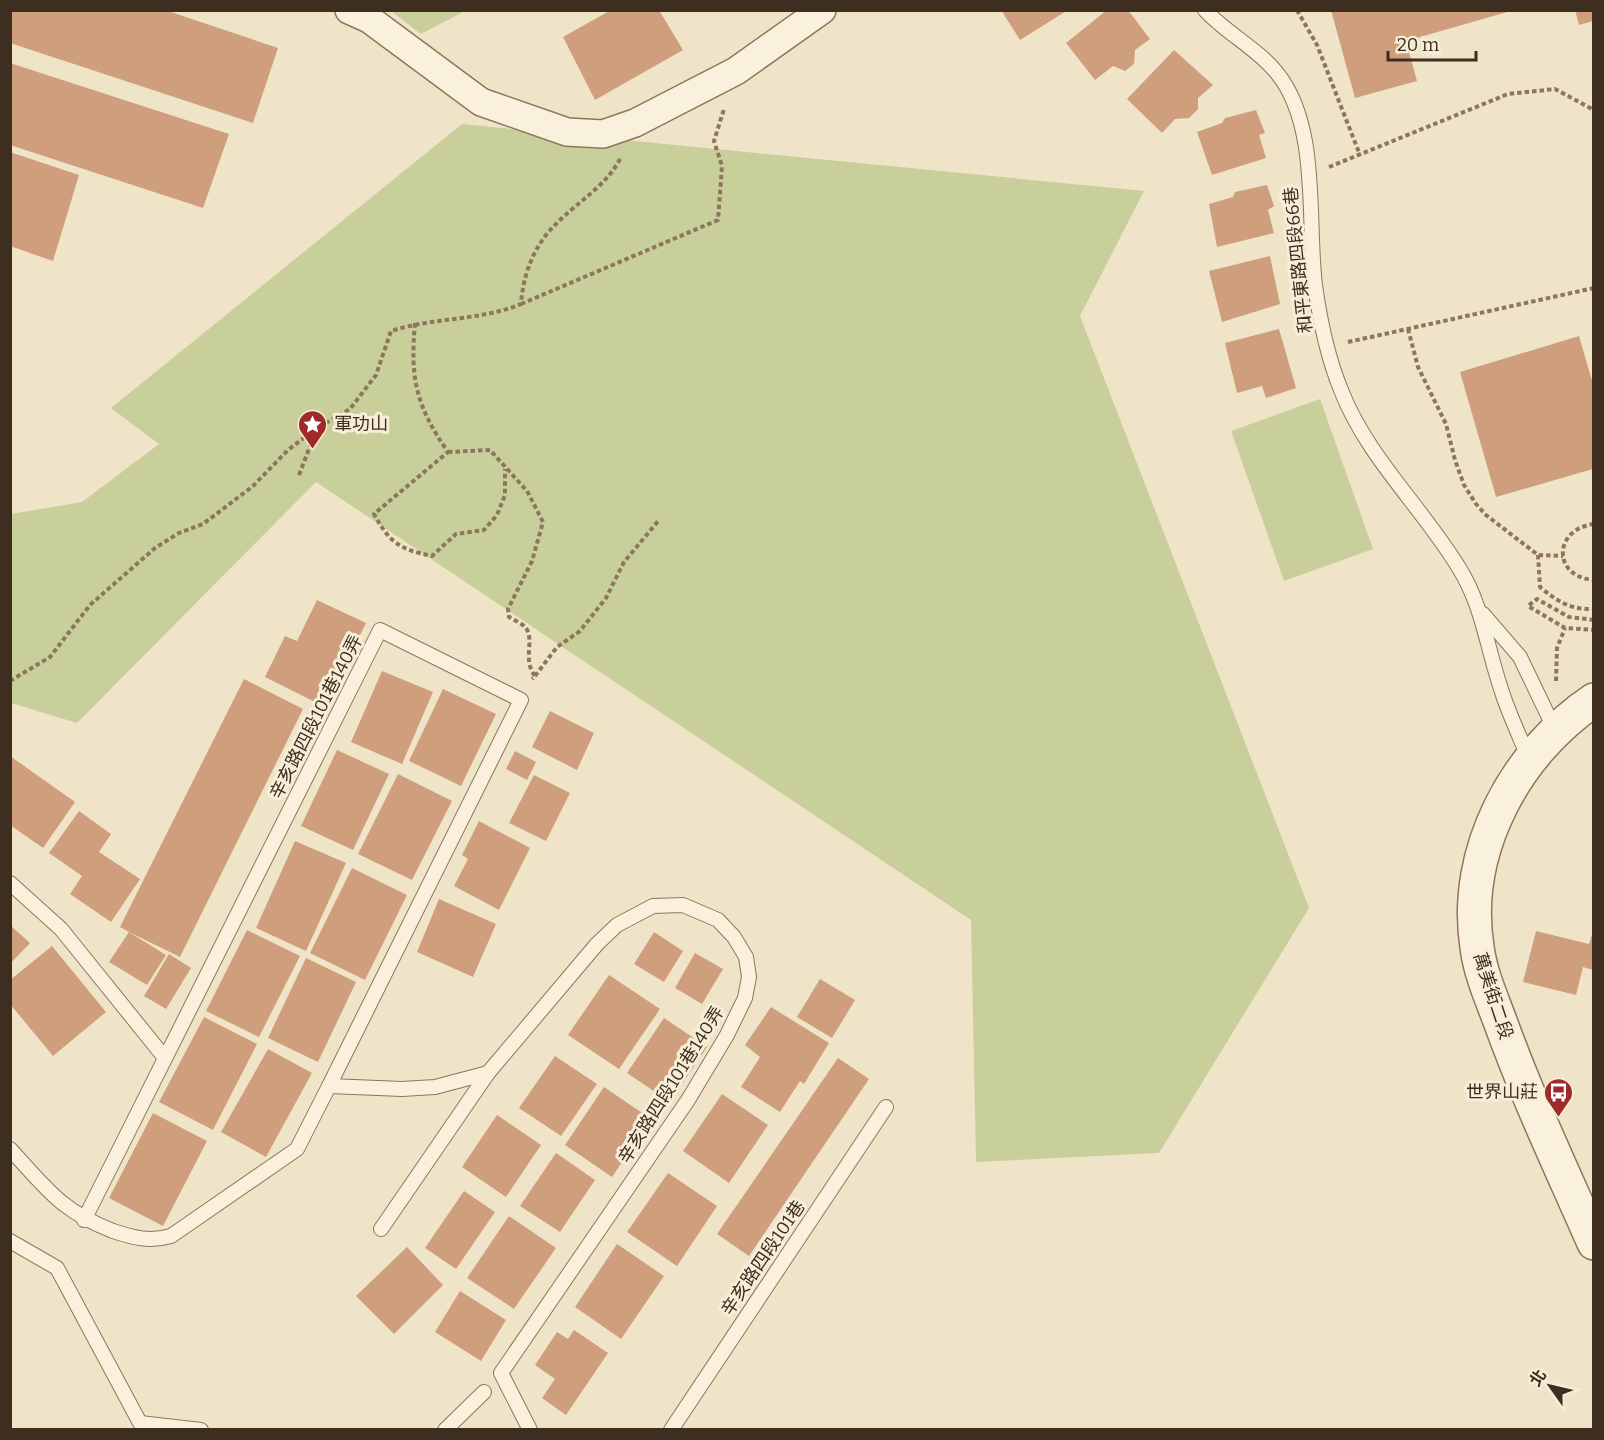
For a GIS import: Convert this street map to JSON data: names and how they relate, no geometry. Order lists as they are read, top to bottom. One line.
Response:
{"streets":{"street":["萬美街二段"],"lane":["和平東路四段66巷","辛亥路四段101巷140弄","辛亥路四段101巷"]},"crossings":[["和平東路四段66巷","萬美街二段"]],"places":{"place":["軍功山"],"bus stop":["世界山莊"]},"scale_bar":"20 m","north":"top left"}
